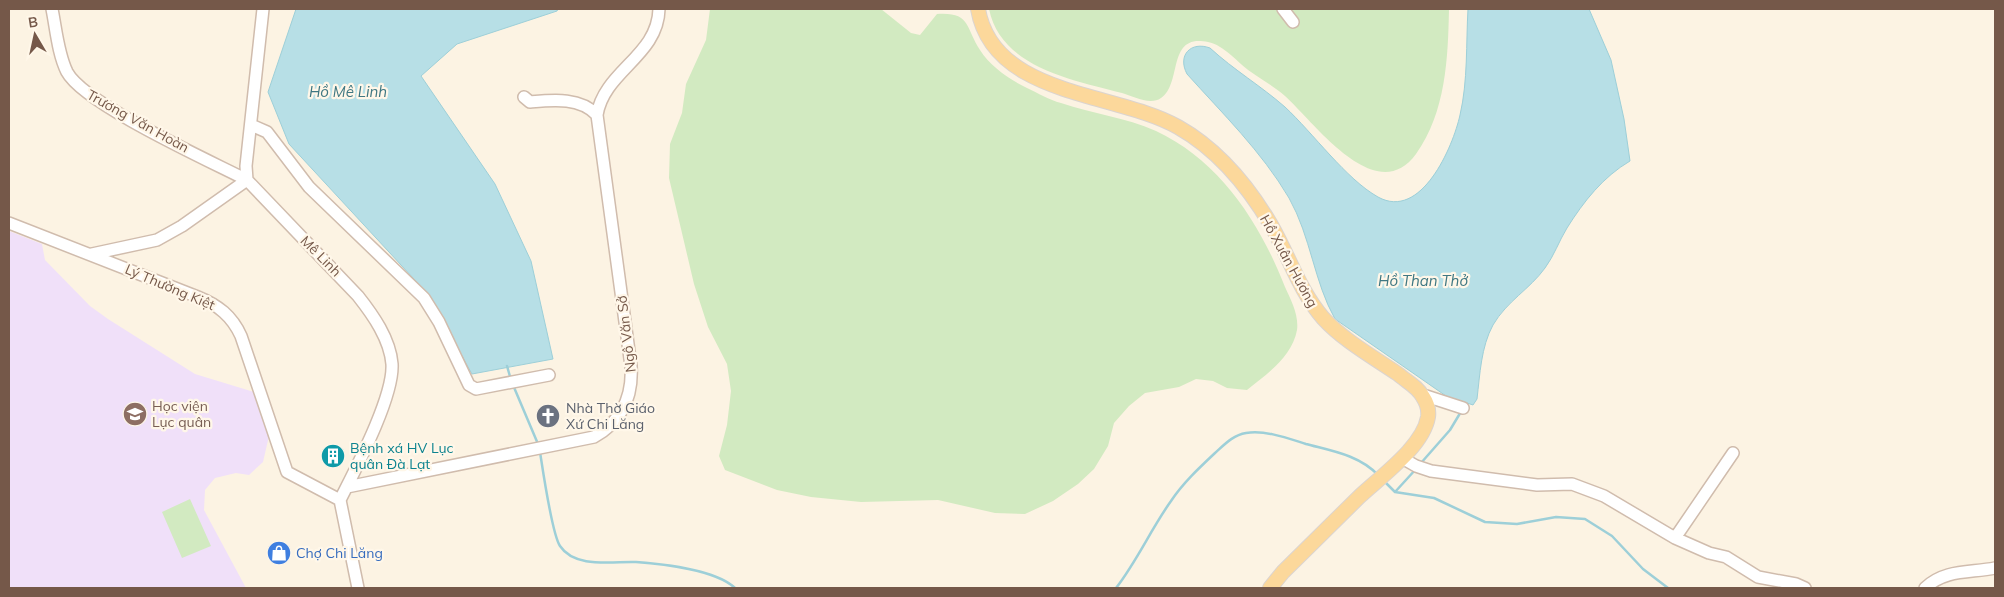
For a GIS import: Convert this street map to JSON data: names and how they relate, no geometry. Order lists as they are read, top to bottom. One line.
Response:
{"streets":{"main road":["Hồ Xuân Hương"],"street":["Trương Văn Hoàn","Mê Linh","Lý Thường Kiệt","Ngô Văn Sở"]},"crossings":[["Trương Văn Hoàn","Mê Linh"],["Mê Linh","Lý Thường Kiệt"],["Mê Linh","Ngô Văn Sở"]],"water":["Hồ Mê Linh","Hồ Than Thở"],"places":{"school or university":["Học viện Lục quân"],"church":["Nhà Thờ Giáo Xứ Chi Lăng"],"building":["Bệnh xá HV Lục quân Đà Lạt"],"shop":["Chợ Chi Lăng"]},"north":"top"}
